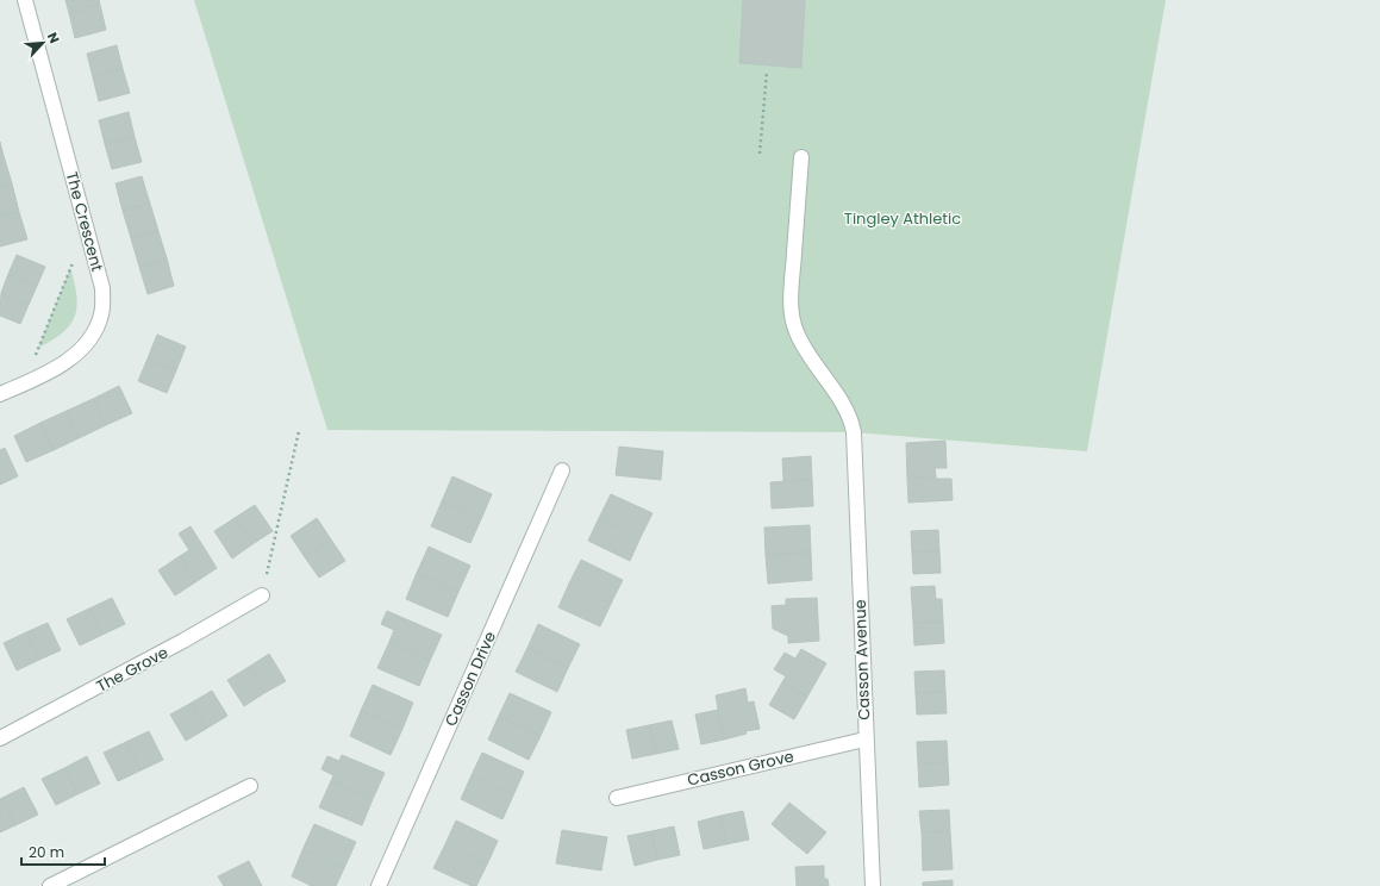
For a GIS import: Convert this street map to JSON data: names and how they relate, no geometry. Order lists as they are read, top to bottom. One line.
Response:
{"streets":{"street":["The Crescent","Casson Avenue","The Grove","Casson Drive","Casson Grove"]},"crossings":[["Casson Avenue","Casson Grove"]],"parks":["Tingley Athletic"],"scale_bar":"20 m","north":"top right"}
